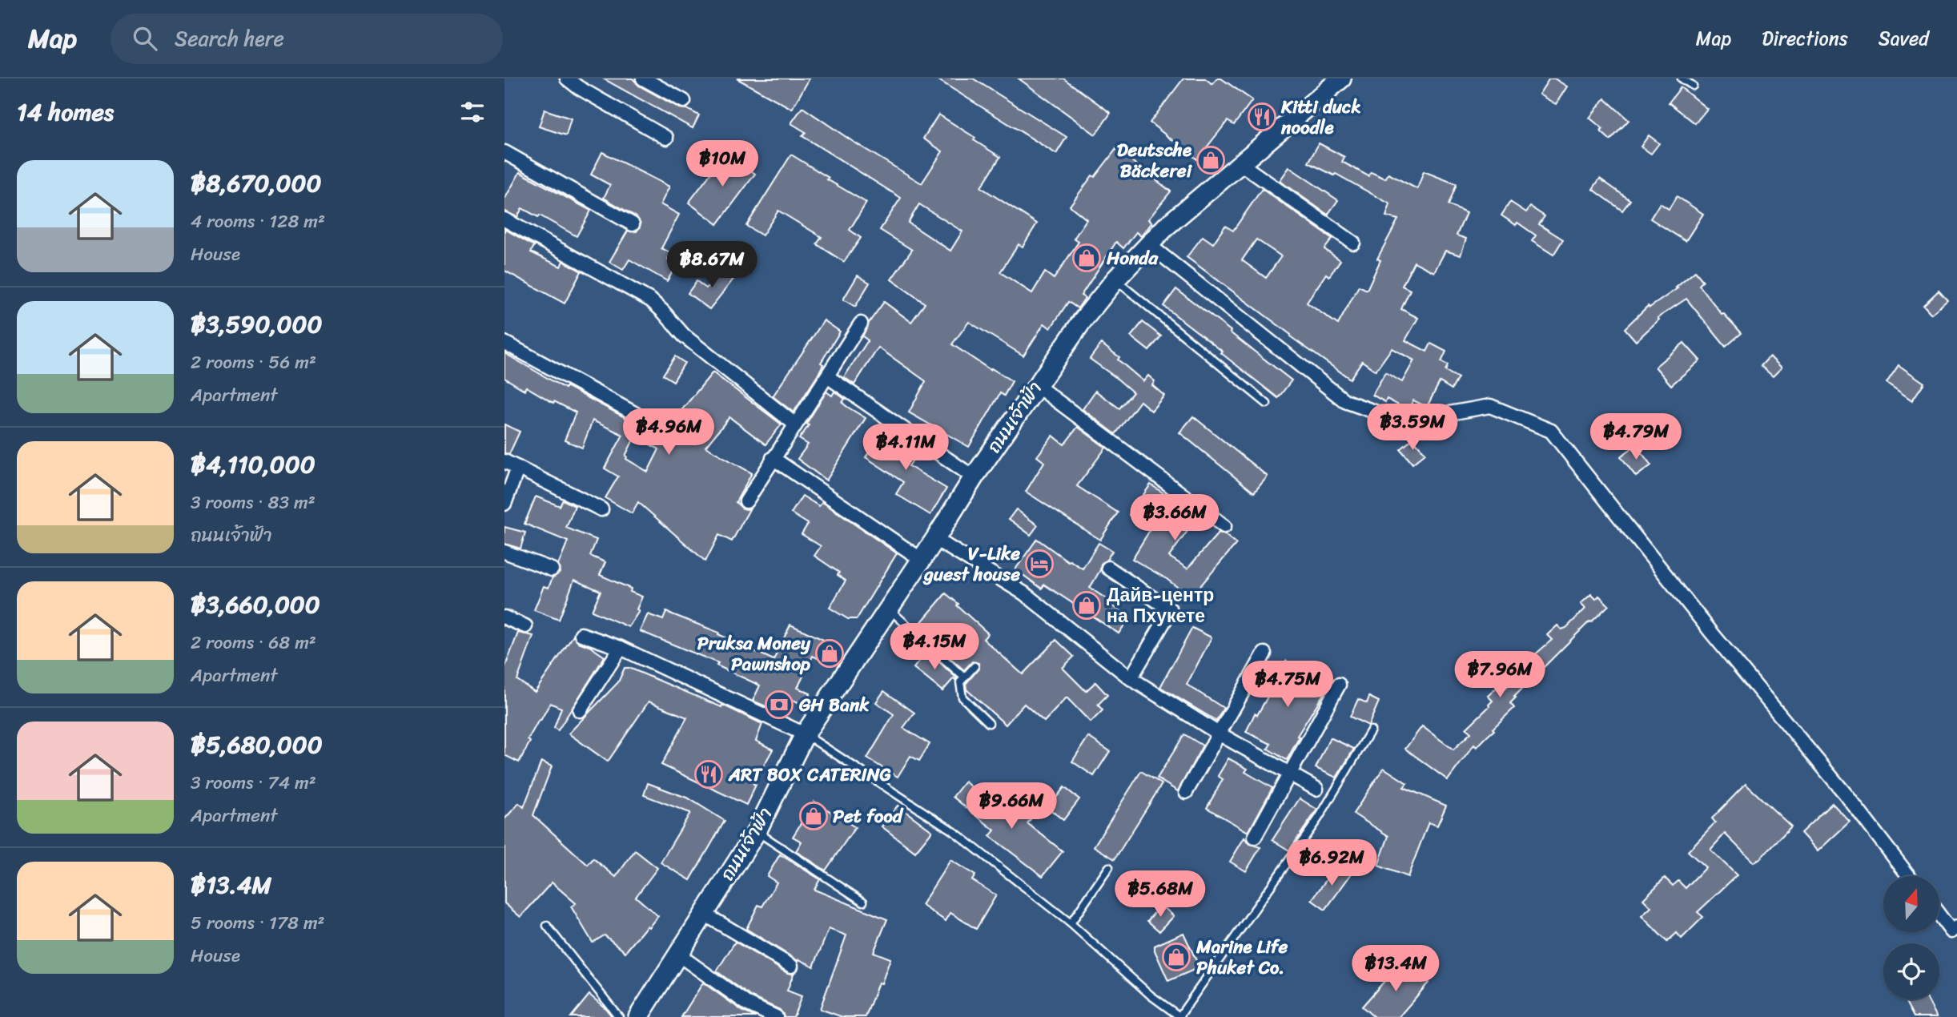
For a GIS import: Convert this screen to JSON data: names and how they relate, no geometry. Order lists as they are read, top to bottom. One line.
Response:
{"streets":{"main road":["ถนนเจ้าฟ้า"]},"places":{"restaurant":["Kitti duck noodle","ART BOX CATERING"],"shop":["Deutsche Bäckerei","Honda","Дайв-центр на Пхукете","Pruksa Money Pawnshop","Pet food","Marine Life Phuket Co."],"hotel":["V-Like guest house"],"bank":["GH Bank"]},"north":"top","page":{"header":"Map","search":"Search here","nav":["Map","Directions","Saved"],"heading":"14 homes","price":["฿10M","฿8.67M","฿3.59M","฿4.96M","฿4.79M","฿4.11M","฿3.66M","฿4.15M","฿7.96M","฿4.75M","฿9.66M","฿6.92M","฿5.68M","฿13.4M"],"list":[{"name":"฿8,670,000","note":"4 rooms · 128 m² · House"},{"name":"฿3,590,000","note":"2 rooms · 56 m² · Apartment"},{"name":"฿4,110,000","note":"3 rooms · 83 m² · ถนนเจ้าฟ้า"},{"name":"฿3,660,000","note":"2 rooms · 68 m² · Apartment"},{"name":"฿5,680,000","note":"3 rooms · 74 m² · Apartment"},{"name":"฿13.4M","note":"5 rooms · 178 m² · House"}]}}
